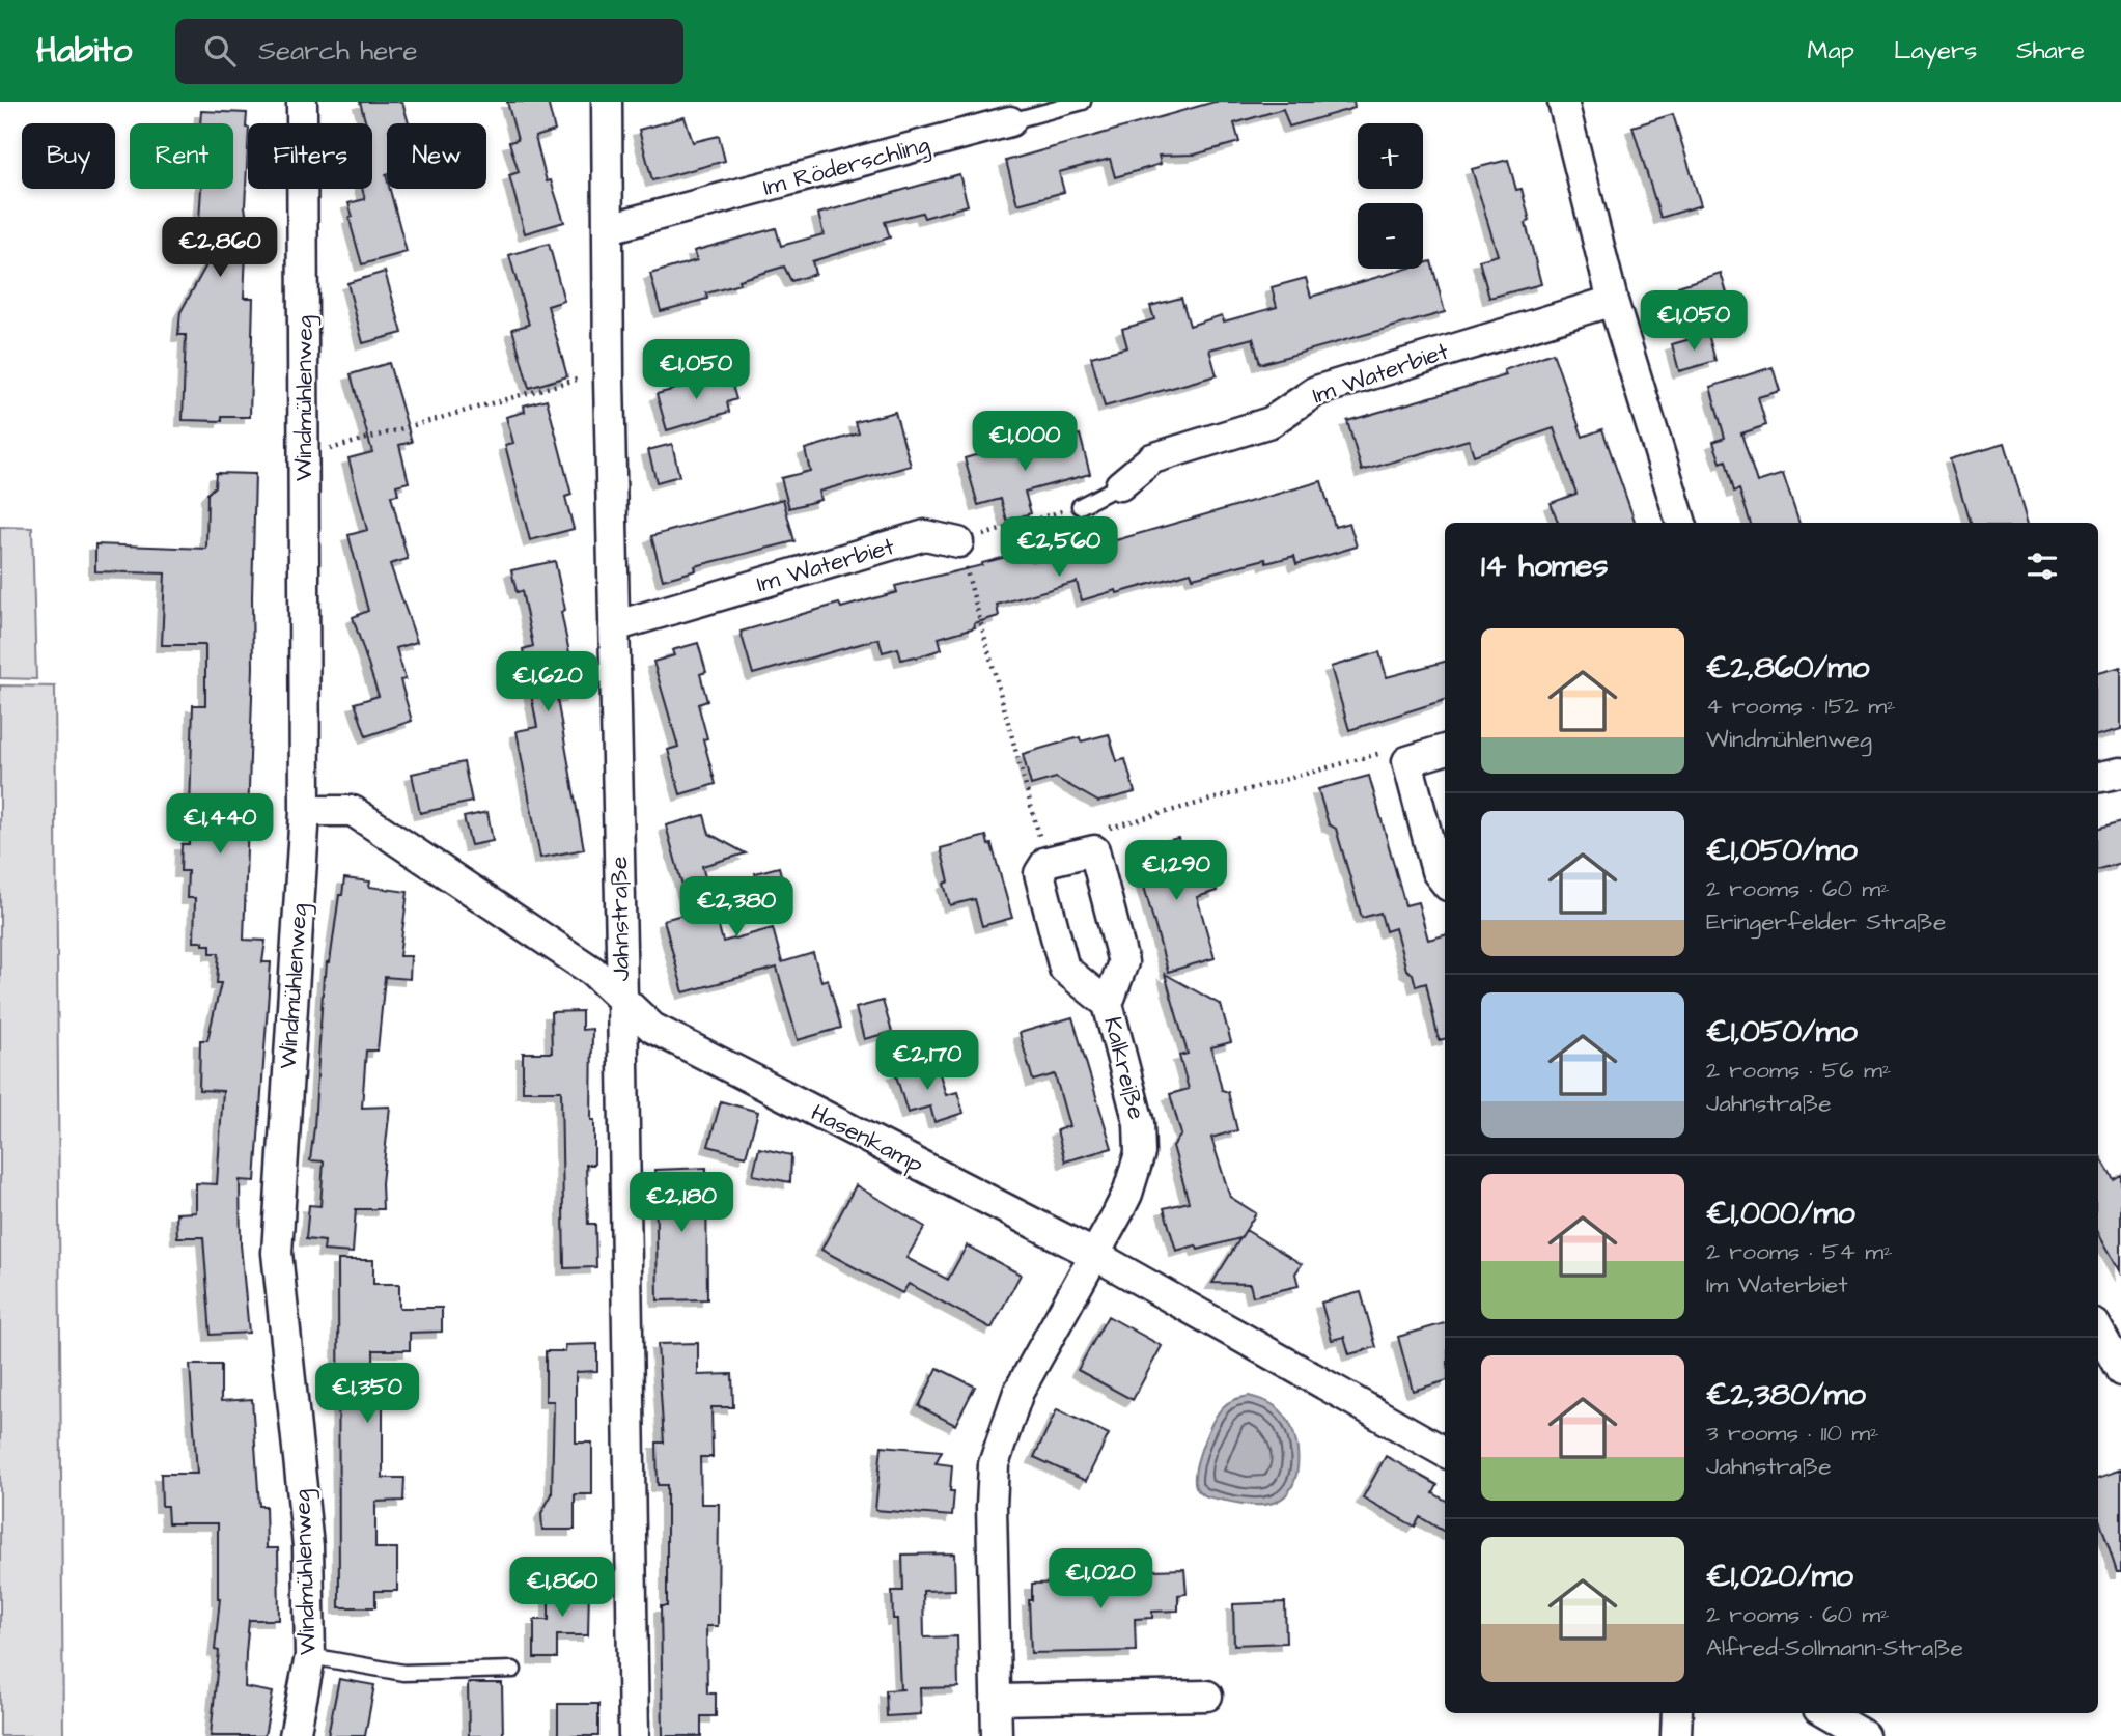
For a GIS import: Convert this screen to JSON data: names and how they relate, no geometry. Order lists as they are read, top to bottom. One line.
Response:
{"streets":{"street":["Im Röderschling","Im Waterbiet","Windmühlenweg","Jahnstraße","Kalkreiße","Hasenkamp"]},"crossings":[["Im Röderschling","Jahnstraße"],["Im Waterbiet","Jahnstraße"],["Windmühlenweg","Hasenkamp"],["Jahnstraße","Hasenkamp"],["Kalkreiße","Hasenkamp"]],"page":{"header":"Habito","search":"Search here","nav":["Map","Layers","Share"],"map_buttons":["+","−"],"chip":["Buy","Rent","Filters","New"],"price":["€2,860","€1,050","€1,050","€1,000","€2,560","€1,620","€1,440","€1,290","€2,380","€2,170","€2,180","€1,350","€1,020","€1,860"],"heading":"14 homes","list":[{"name":"€2,860/mo","note":"4 rooms · 152 m² · Windmühlenweg"},{"name":"€1,050/mo","note":"2 rooms · 60 m² · Eringerfelder Straße"},{"name":"€1,050/mo","note":"2 rooms · 56 m² · Jahnstraße"},{"name":"€1,000/mo","note":"2 rooms · 54 m² · Im Waterbiet"},{"name":"€2,380/mo","note":"3 rooms · 110 m² · Jahnstraße"},{"name":"€1,020/mo","note":"2 rooms · 60 m² · Alfred-Sollmann-Straße"}]}}
